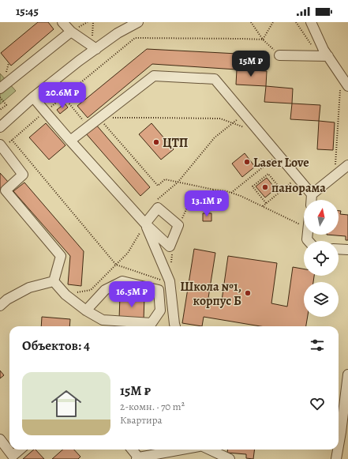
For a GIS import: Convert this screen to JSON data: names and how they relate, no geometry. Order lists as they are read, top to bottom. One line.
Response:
{"places":["ЦТП","Laser Love","панорама","Школа №1, корпус Б"],"north":"top","page":{"status":"15:45","price":["15M ₽","20.6M ₽","13.1M ₽","16.5M ₽"],"heading":"Объектов: 4","list":[{"name":"15M ₽","note":"2-комн. · 70 m² · Квартира"}]}}
